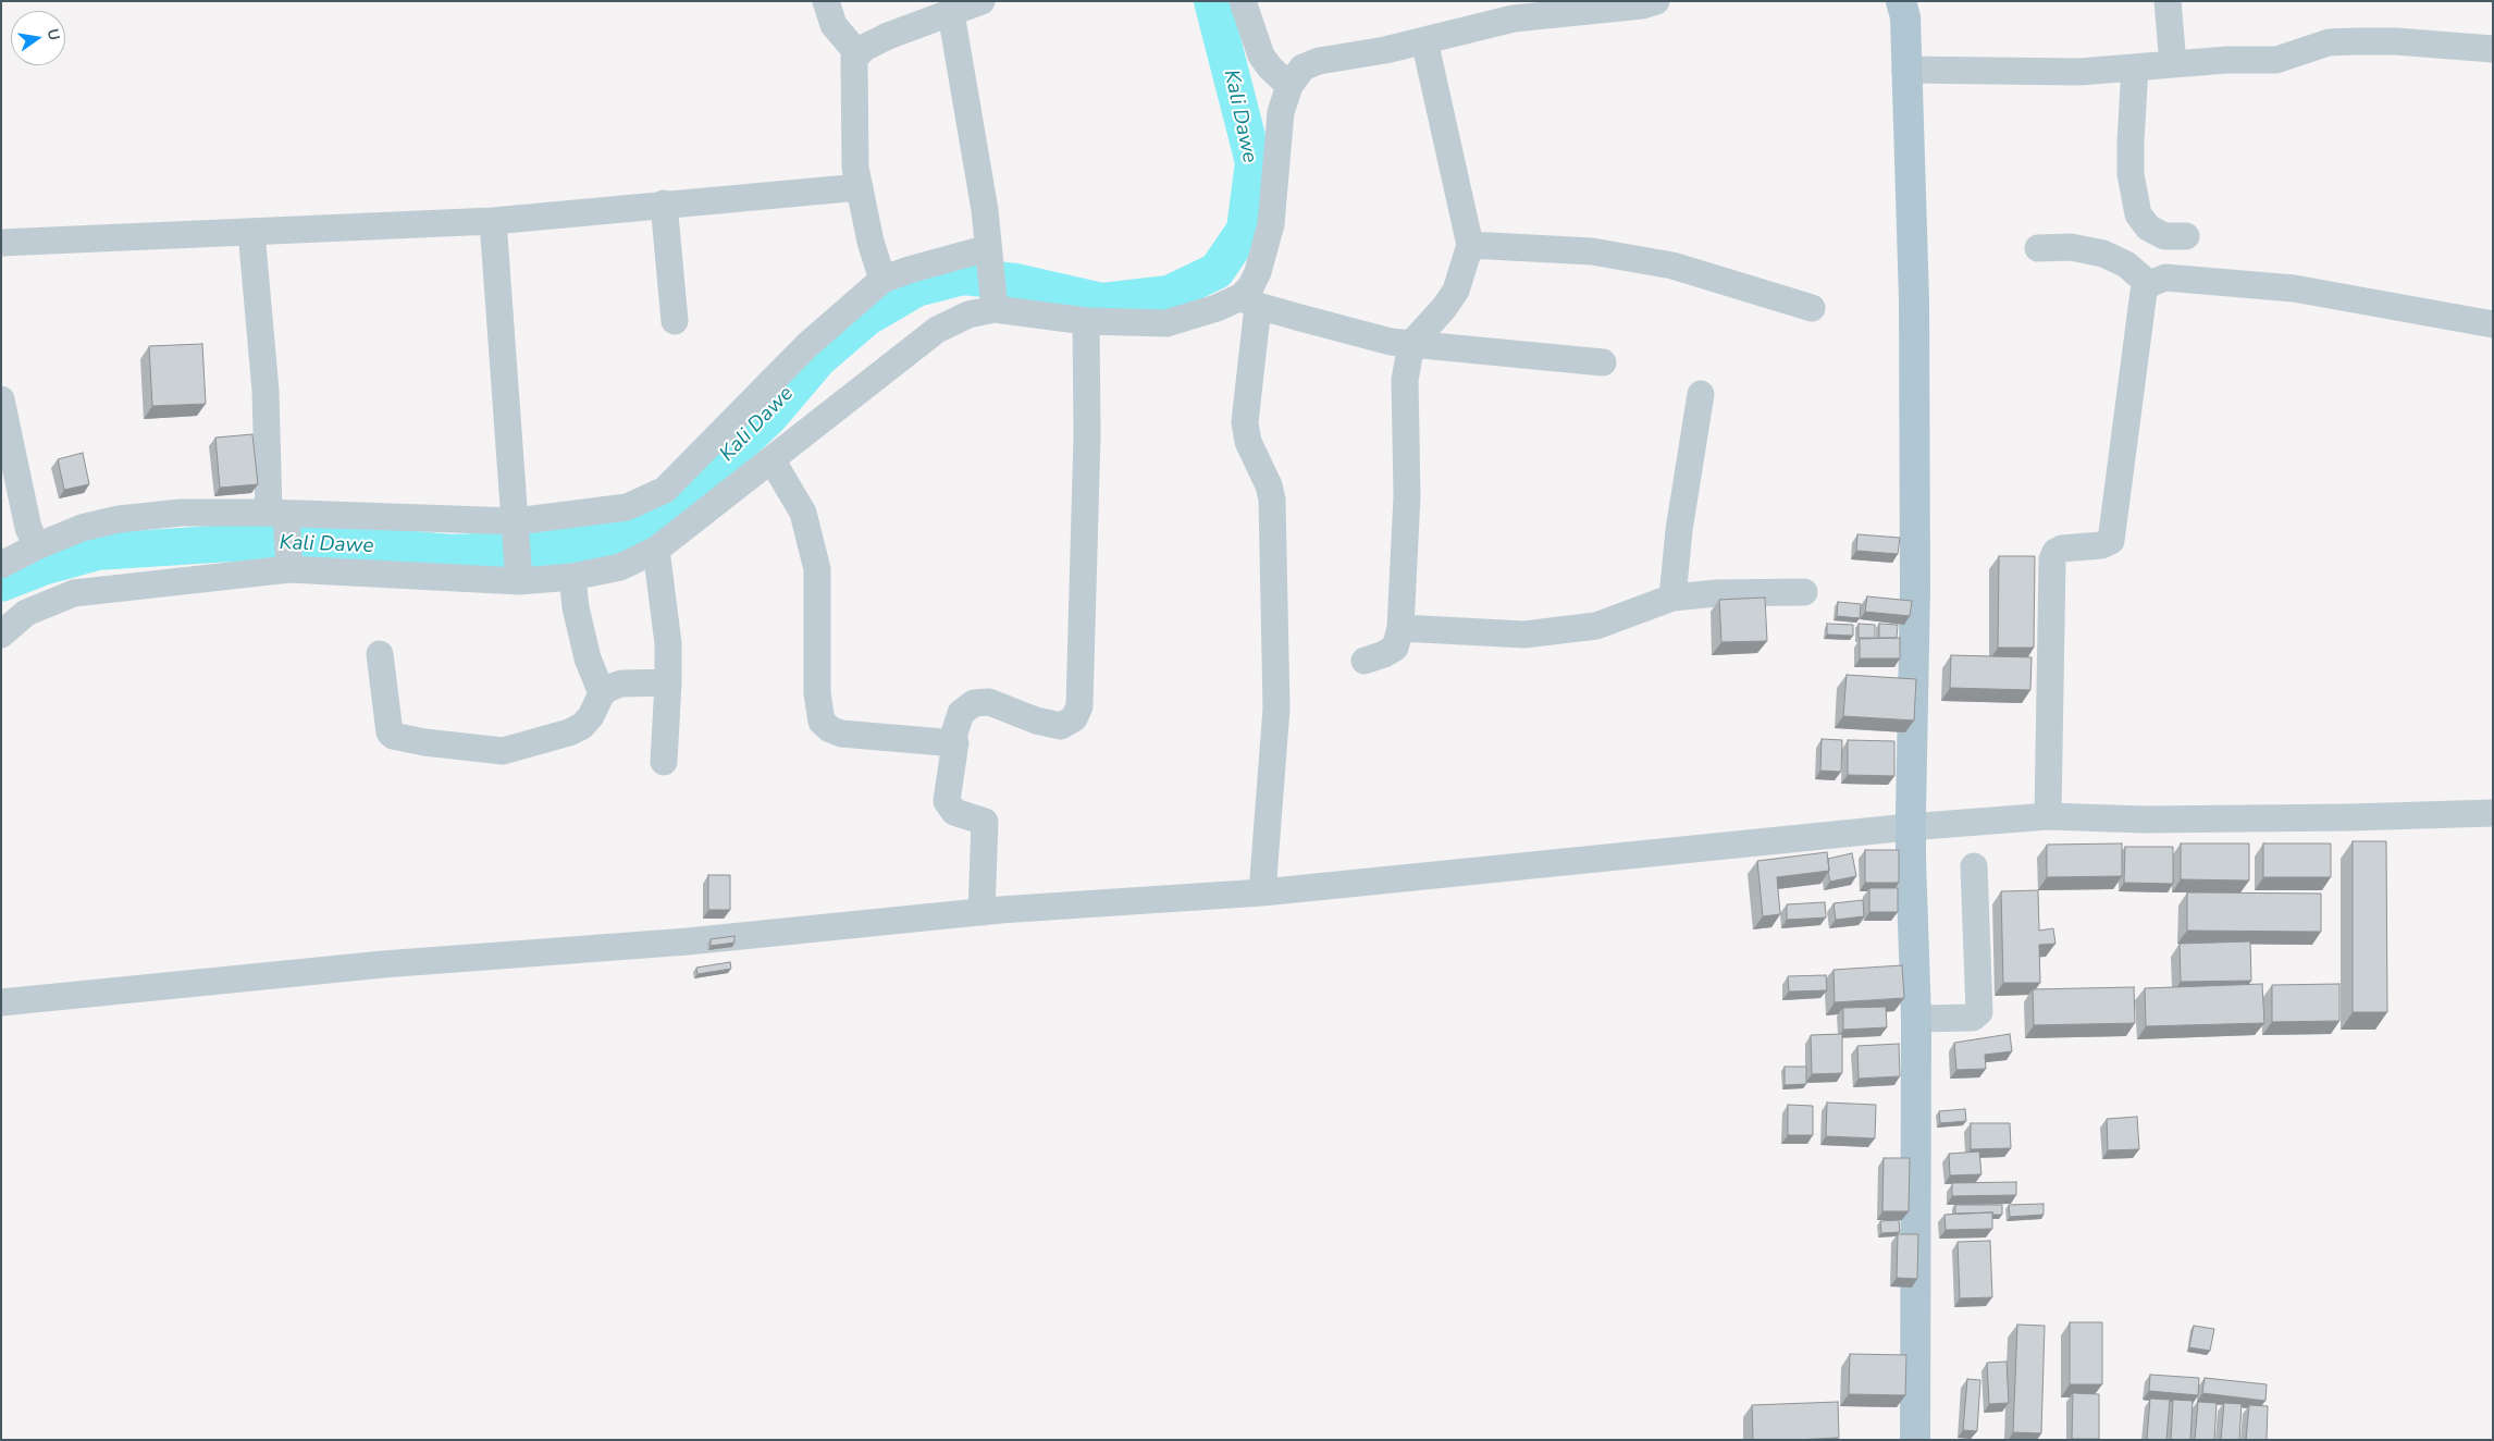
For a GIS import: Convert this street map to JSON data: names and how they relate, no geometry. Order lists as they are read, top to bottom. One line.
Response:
{"water":["Kali Dawe"],"north":"right"}
